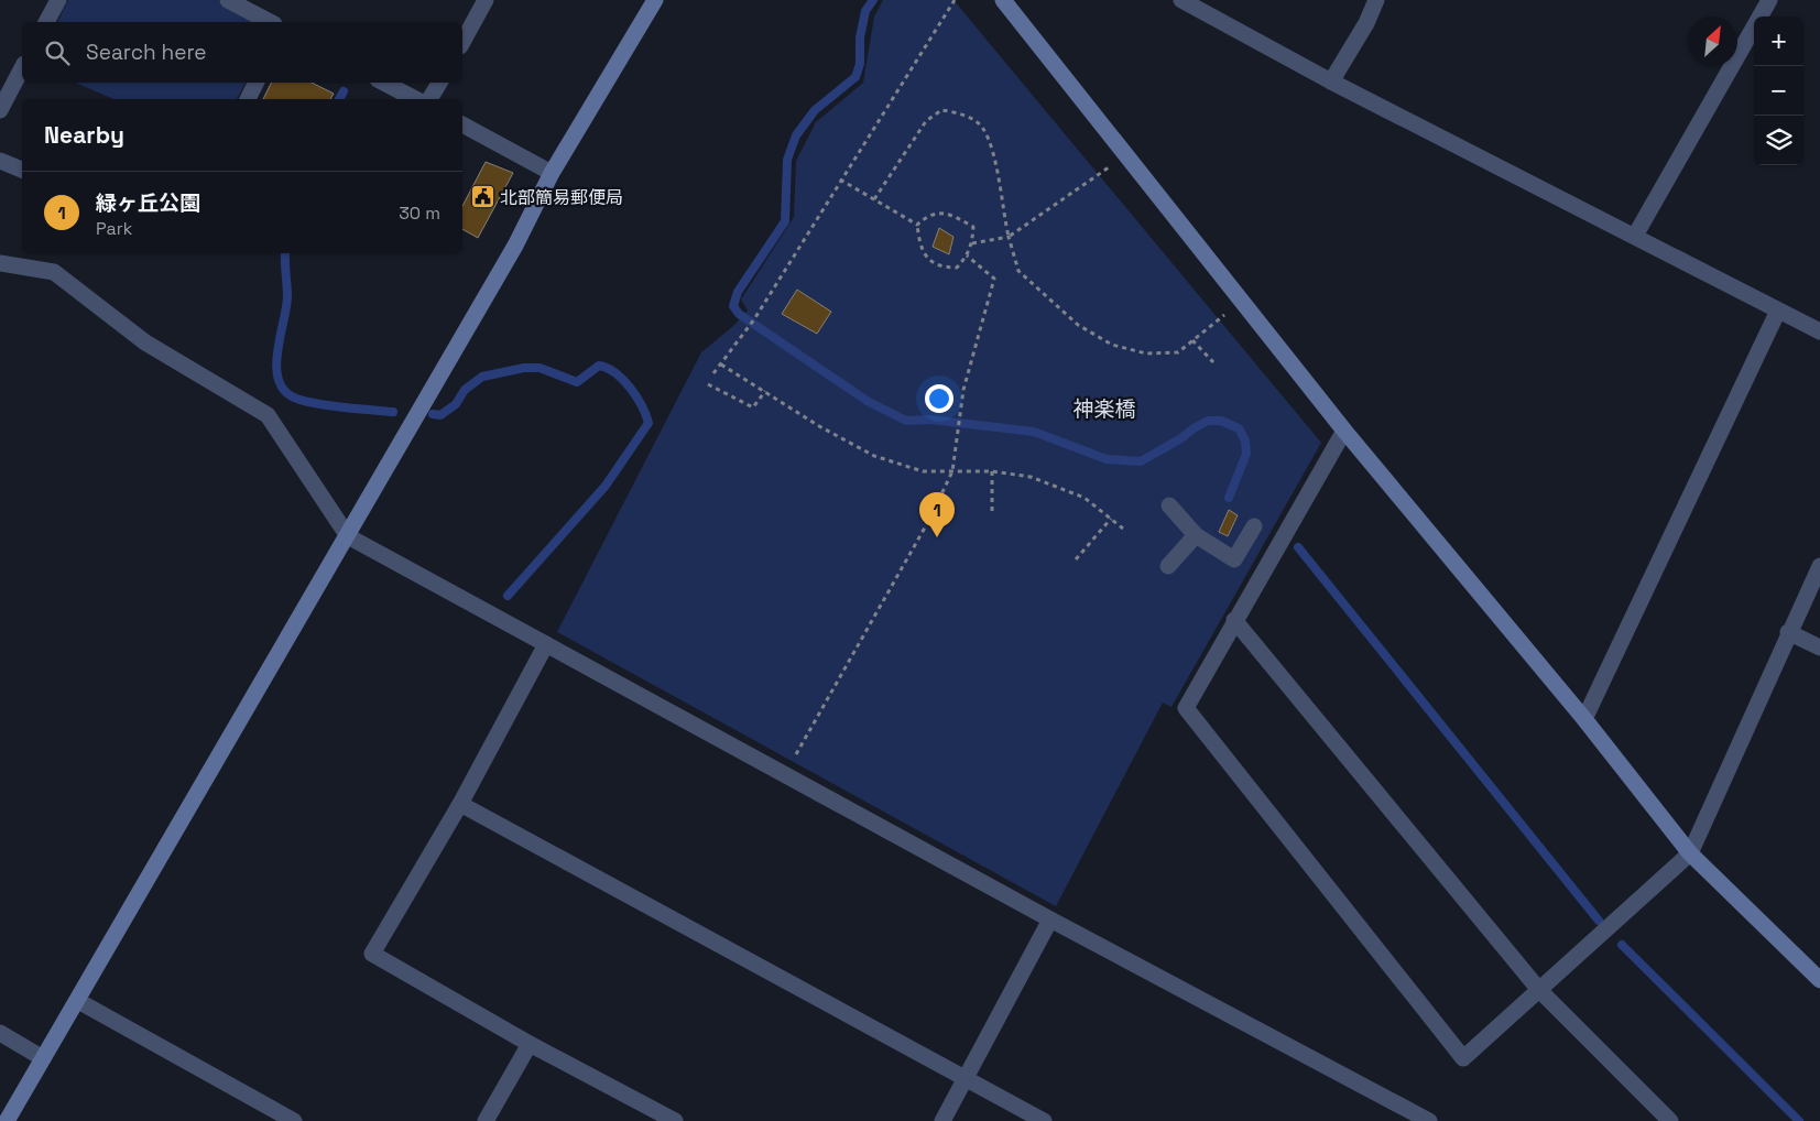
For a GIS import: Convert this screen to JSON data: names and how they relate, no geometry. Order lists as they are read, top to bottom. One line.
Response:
{"districts":["神楽橋"],"places":{"public building":["北部簡易郵便局"]},"north":"top right","page":{"map_buttons":["+","−"],"search":"Search here","heading":"Nearby","list":[{"mark":"1","name":"緑ヶ丘公園","note":"Park","value":"30 m"}],"pins":"1"}}
